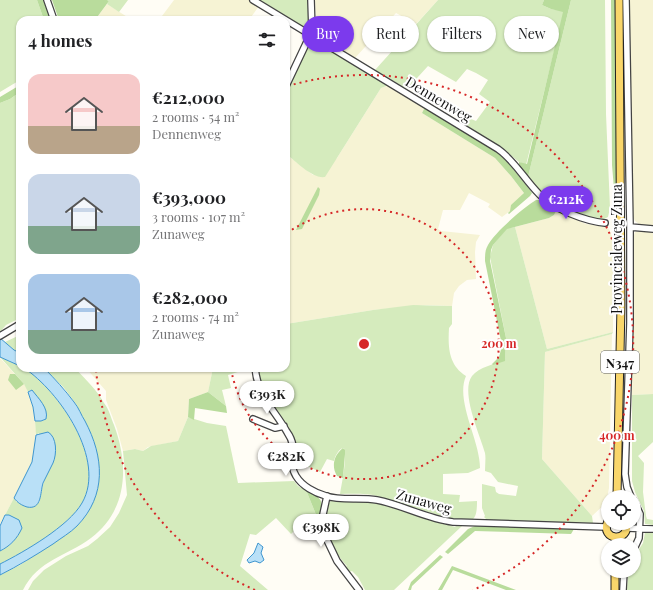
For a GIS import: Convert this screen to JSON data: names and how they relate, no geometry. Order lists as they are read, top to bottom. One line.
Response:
{"streets":{"main road":["Provincialeweg Zuna","N347"],"street":["Dennenweg","Zunaweg"]},"page":{"chip":["Buy","Rent","Filters","New"],"heading":"4 homes","list":[{"name":"€212,000","note":"2 rooms · 54 m² · Dennenweg"},{"name":"€393,000","note":"3 rooms · 107 m² · Zunaweg"},{"name":"€282,000","note":"2 rooms · 74 m² · Zunaweg"}],"price":["€212K","€393K","€282K","€398K"]},"rings":["200 m","400 m"]}
